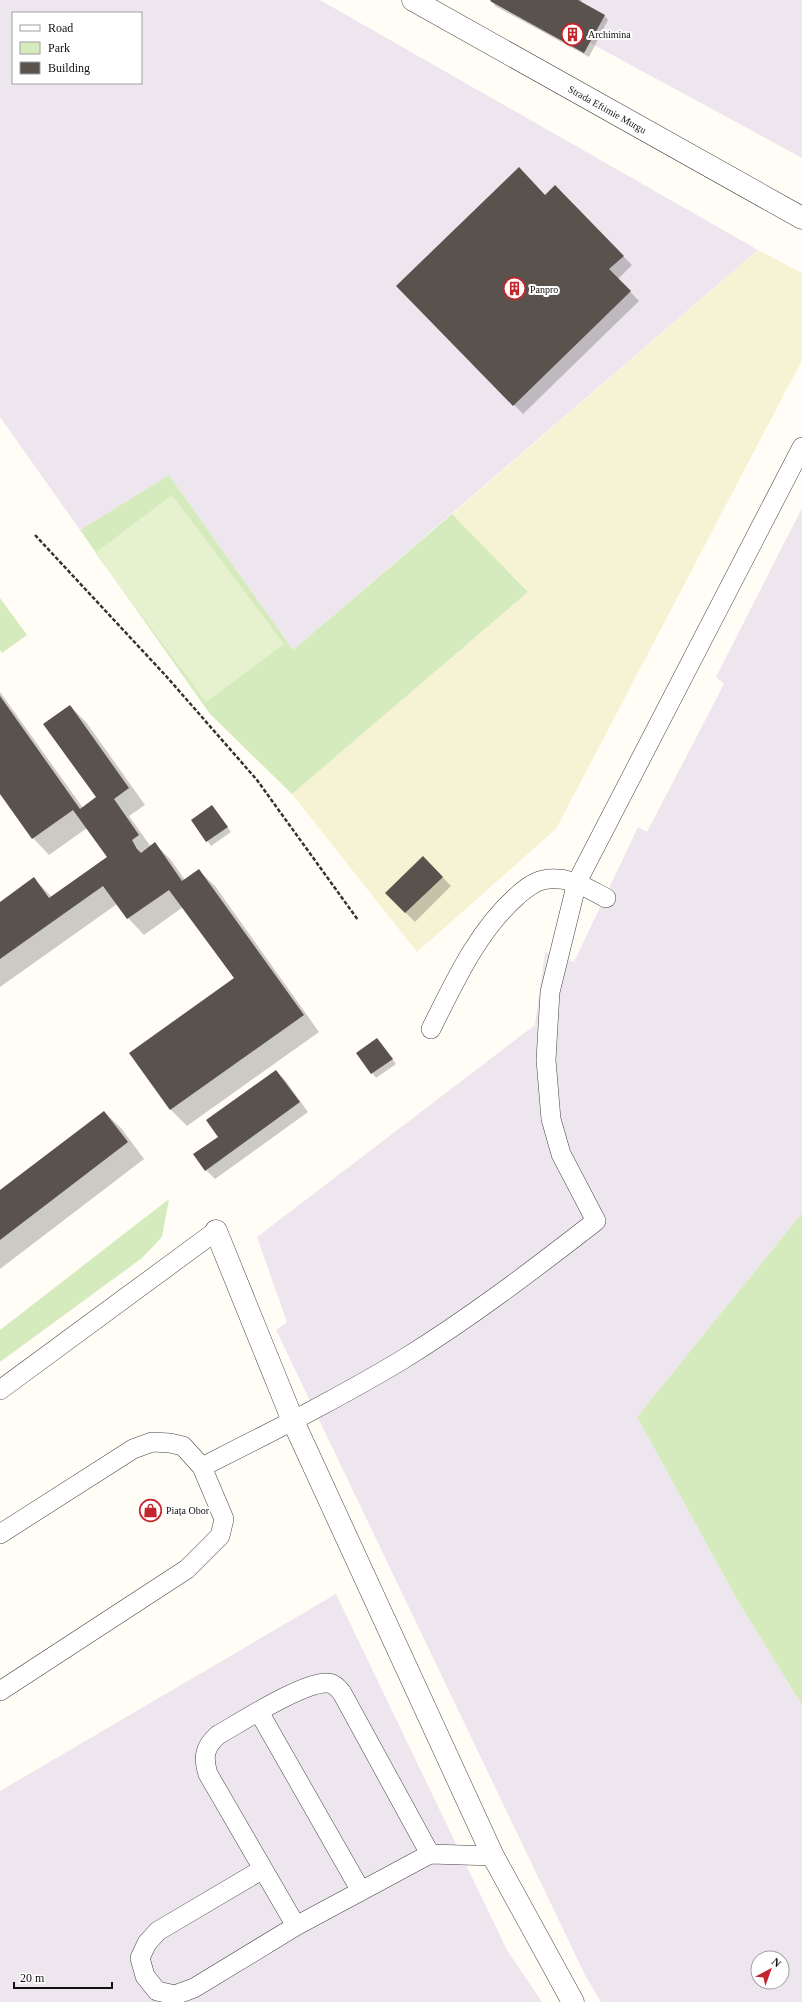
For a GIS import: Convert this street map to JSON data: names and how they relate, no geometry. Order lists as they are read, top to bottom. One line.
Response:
{"streets":{"street":["Strada Eftimie Murgu"]},"places":{"building":["Archimina","Panpro"],"shop":["Piața Obor"]},"legend":["Road","Park","Building"],"scale_bar":"20 m","north":"top right"}
